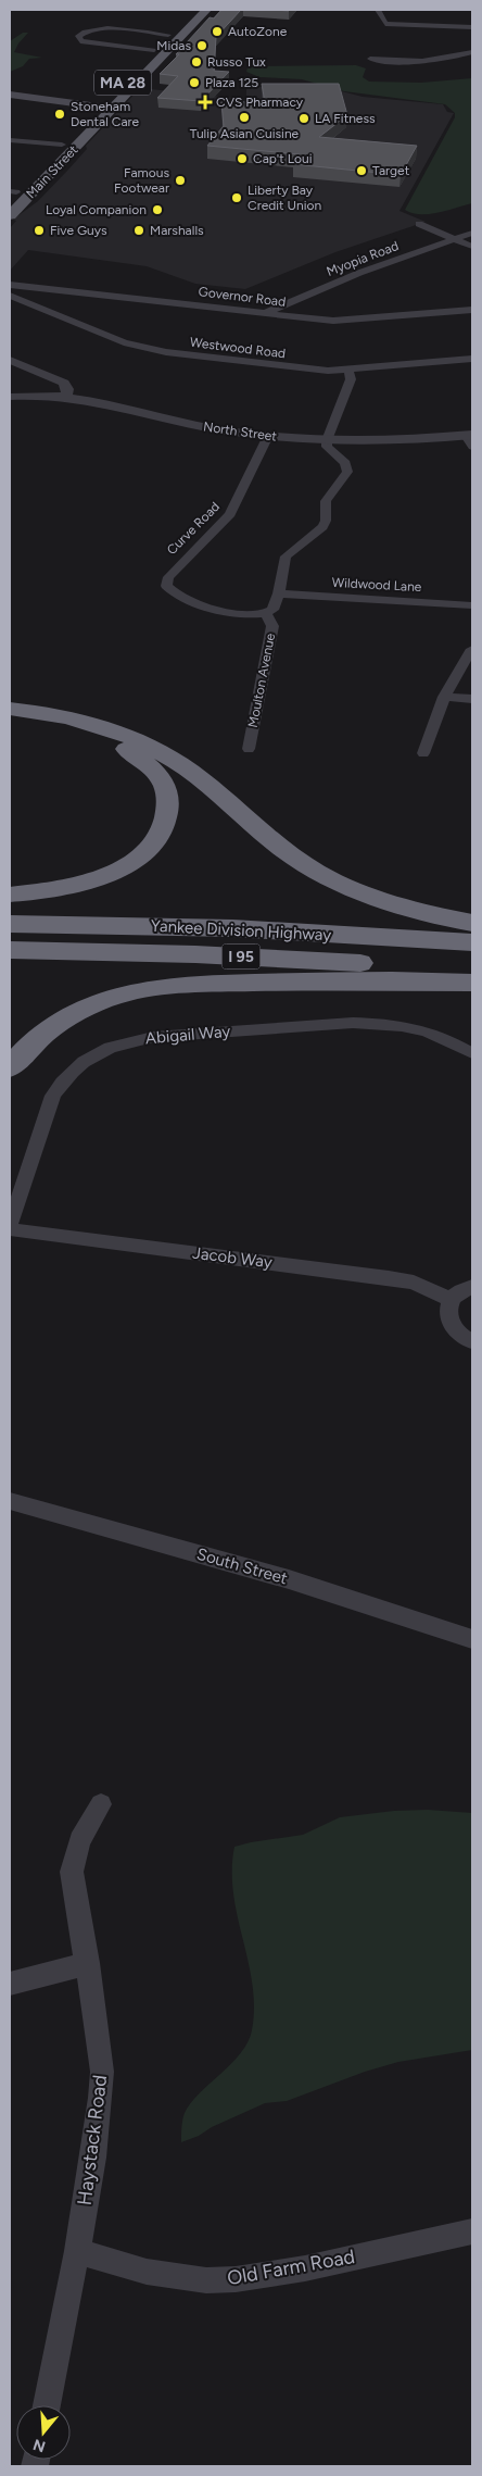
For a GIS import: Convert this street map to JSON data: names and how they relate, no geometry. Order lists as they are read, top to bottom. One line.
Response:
{"streets":{"highway":["Yankee Division Highway","I 95"],"main road":["MA 28","Main Street"],"street":["Myopia Road","Governor Road","Westwood Road","North Street","Curve Road","Wildwood Lane","Moulton Avenue","Abigail Way","Jacob Way","South Street","Haystack Road","Old Farm Road"]},"crossings":[["Myopia Road","Governor Road"],["North Street","Curve Road"],["Curve Road","Moulton Avenue"],["Haystack Road","Old Farm Road"]],"places":{"other":["AutoZone","Midas","Russo Tux","Plaza 125","Stoneham Dental Care","Tulip Asian Cuisine","LA Fitness","Cap't Loui","Target","Famous Footwear","Liberty Bay Credit Union","Loyal Companion","Five Guys","Marshalls"],"health":["CVS Pharmacy"]},"north":"bottom"}
